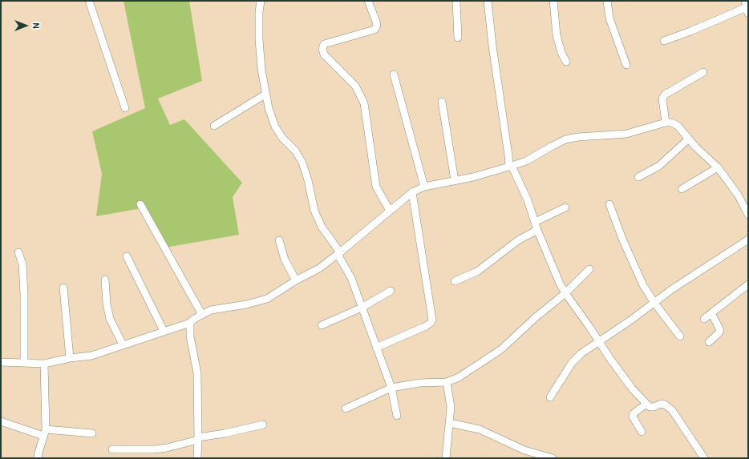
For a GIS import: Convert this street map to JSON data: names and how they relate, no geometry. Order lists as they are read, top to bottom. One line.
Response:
{"north":"right"}
